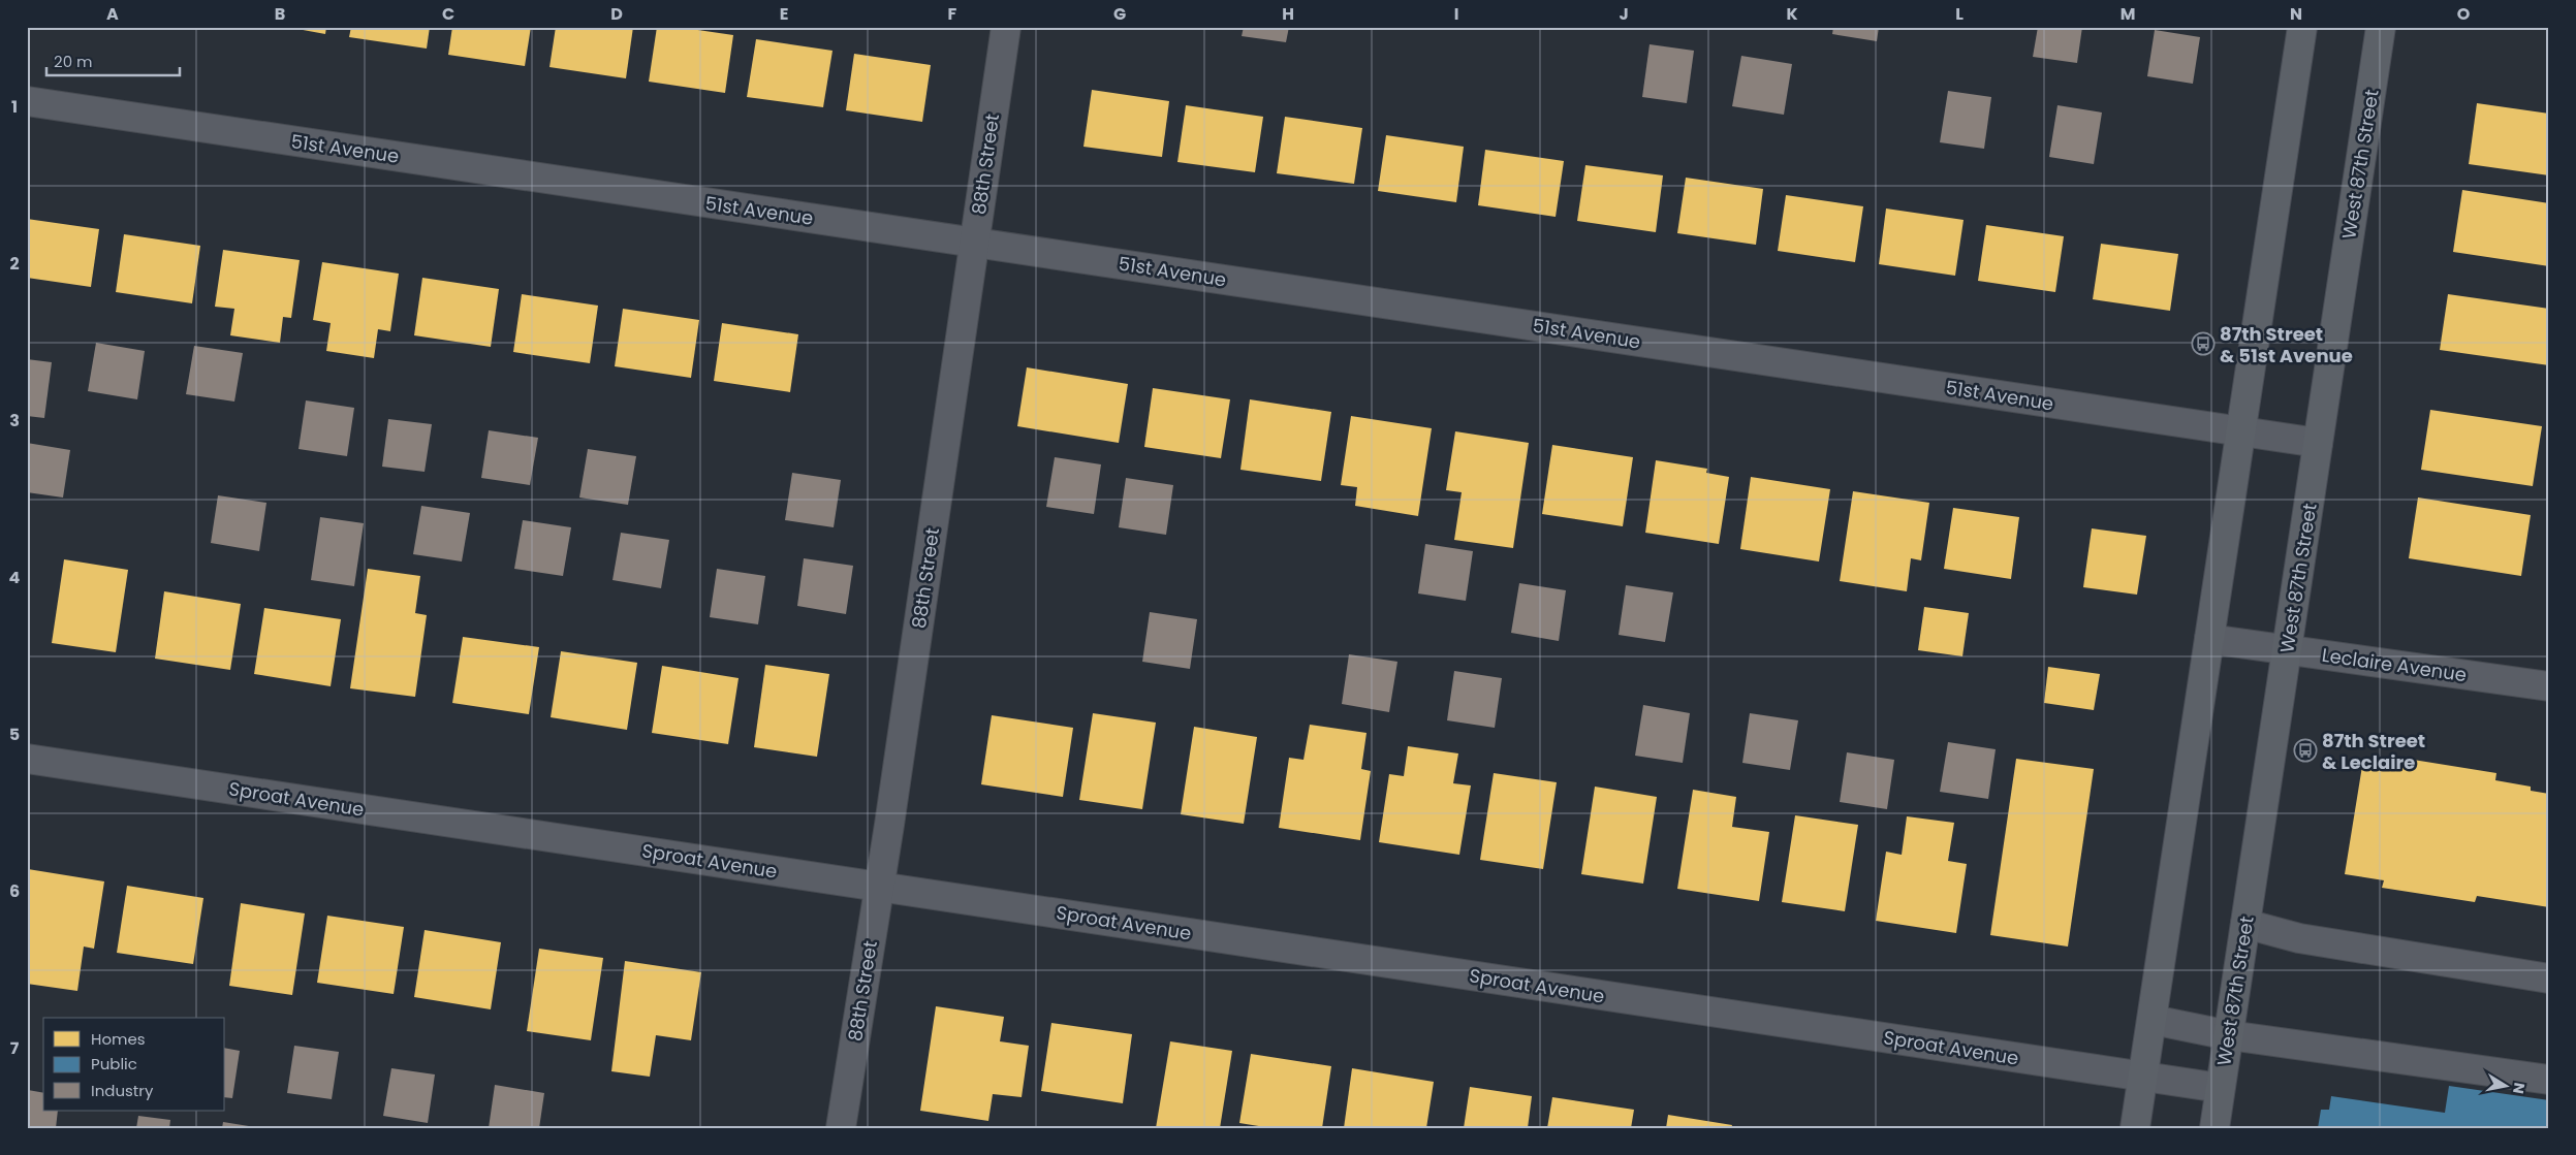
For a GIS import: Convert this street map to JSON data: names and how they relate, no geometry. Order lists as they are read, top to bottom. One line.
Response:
{"streets":{"main road":["West 87th Street"],"street":["51st Avenue","88th Street","Leclaire Avenue","Sproat Avenue"]},"crossings":[["51st Avenue","88th Street"],["51st Avenue","West 87th Street"],["88th Street","Sproat Avenue"],["West 87th Street","Leclaire Avenue"],["West 87th Street","Sproat Avenue"]],"places":{"bus stop":["87th Street & 51st Avenue","87th Street & Leclaire"]},"legend":["Homes","Public","Industry"],"scale_bar":"20 m","north":"right","grid":{"columns":["A","B","C","D","E","F","G","H","I","J","K","L","M","N","O"],"rows":["1","2","3","4","5","6","7"]}}
